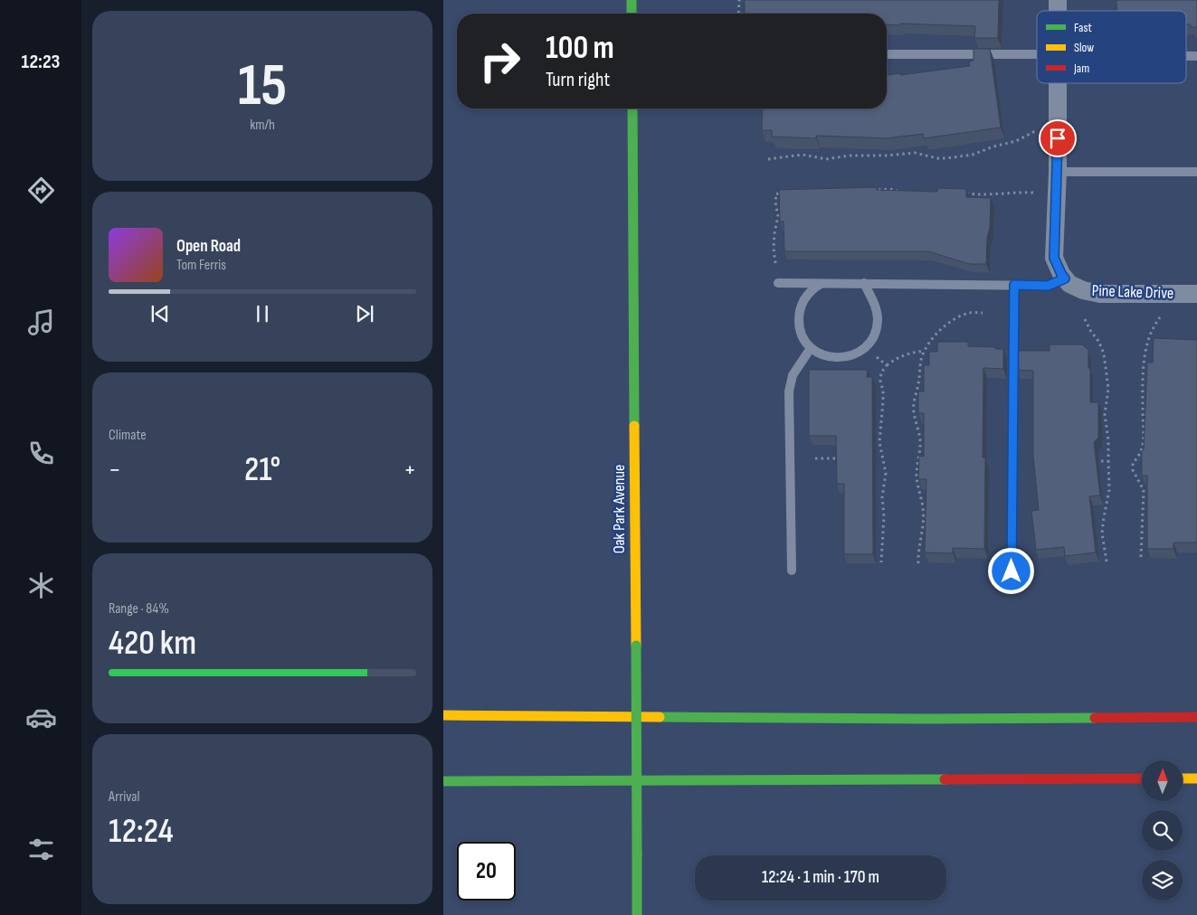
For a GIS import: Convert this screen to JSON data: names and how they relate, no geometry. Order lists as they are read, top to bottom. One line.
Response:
{"streets":{"main road":["Oak Park Avenue"],"street":["Pine Lake Drive"]},"legend":["Fast","Slow","Jam"],"north":"top","page":{"tabs":"12:23","tile":[["15","km/h"],"Climate",["Range · 84%","420 km"],["Arrival","12:24"]],"turn":["100 m","Turn right"],"song":["Open Road","Tom Ferris"],"heat":["−","21°","+"],"limit":"20","trip":"12:24 · 1 min · 170 m"}}
